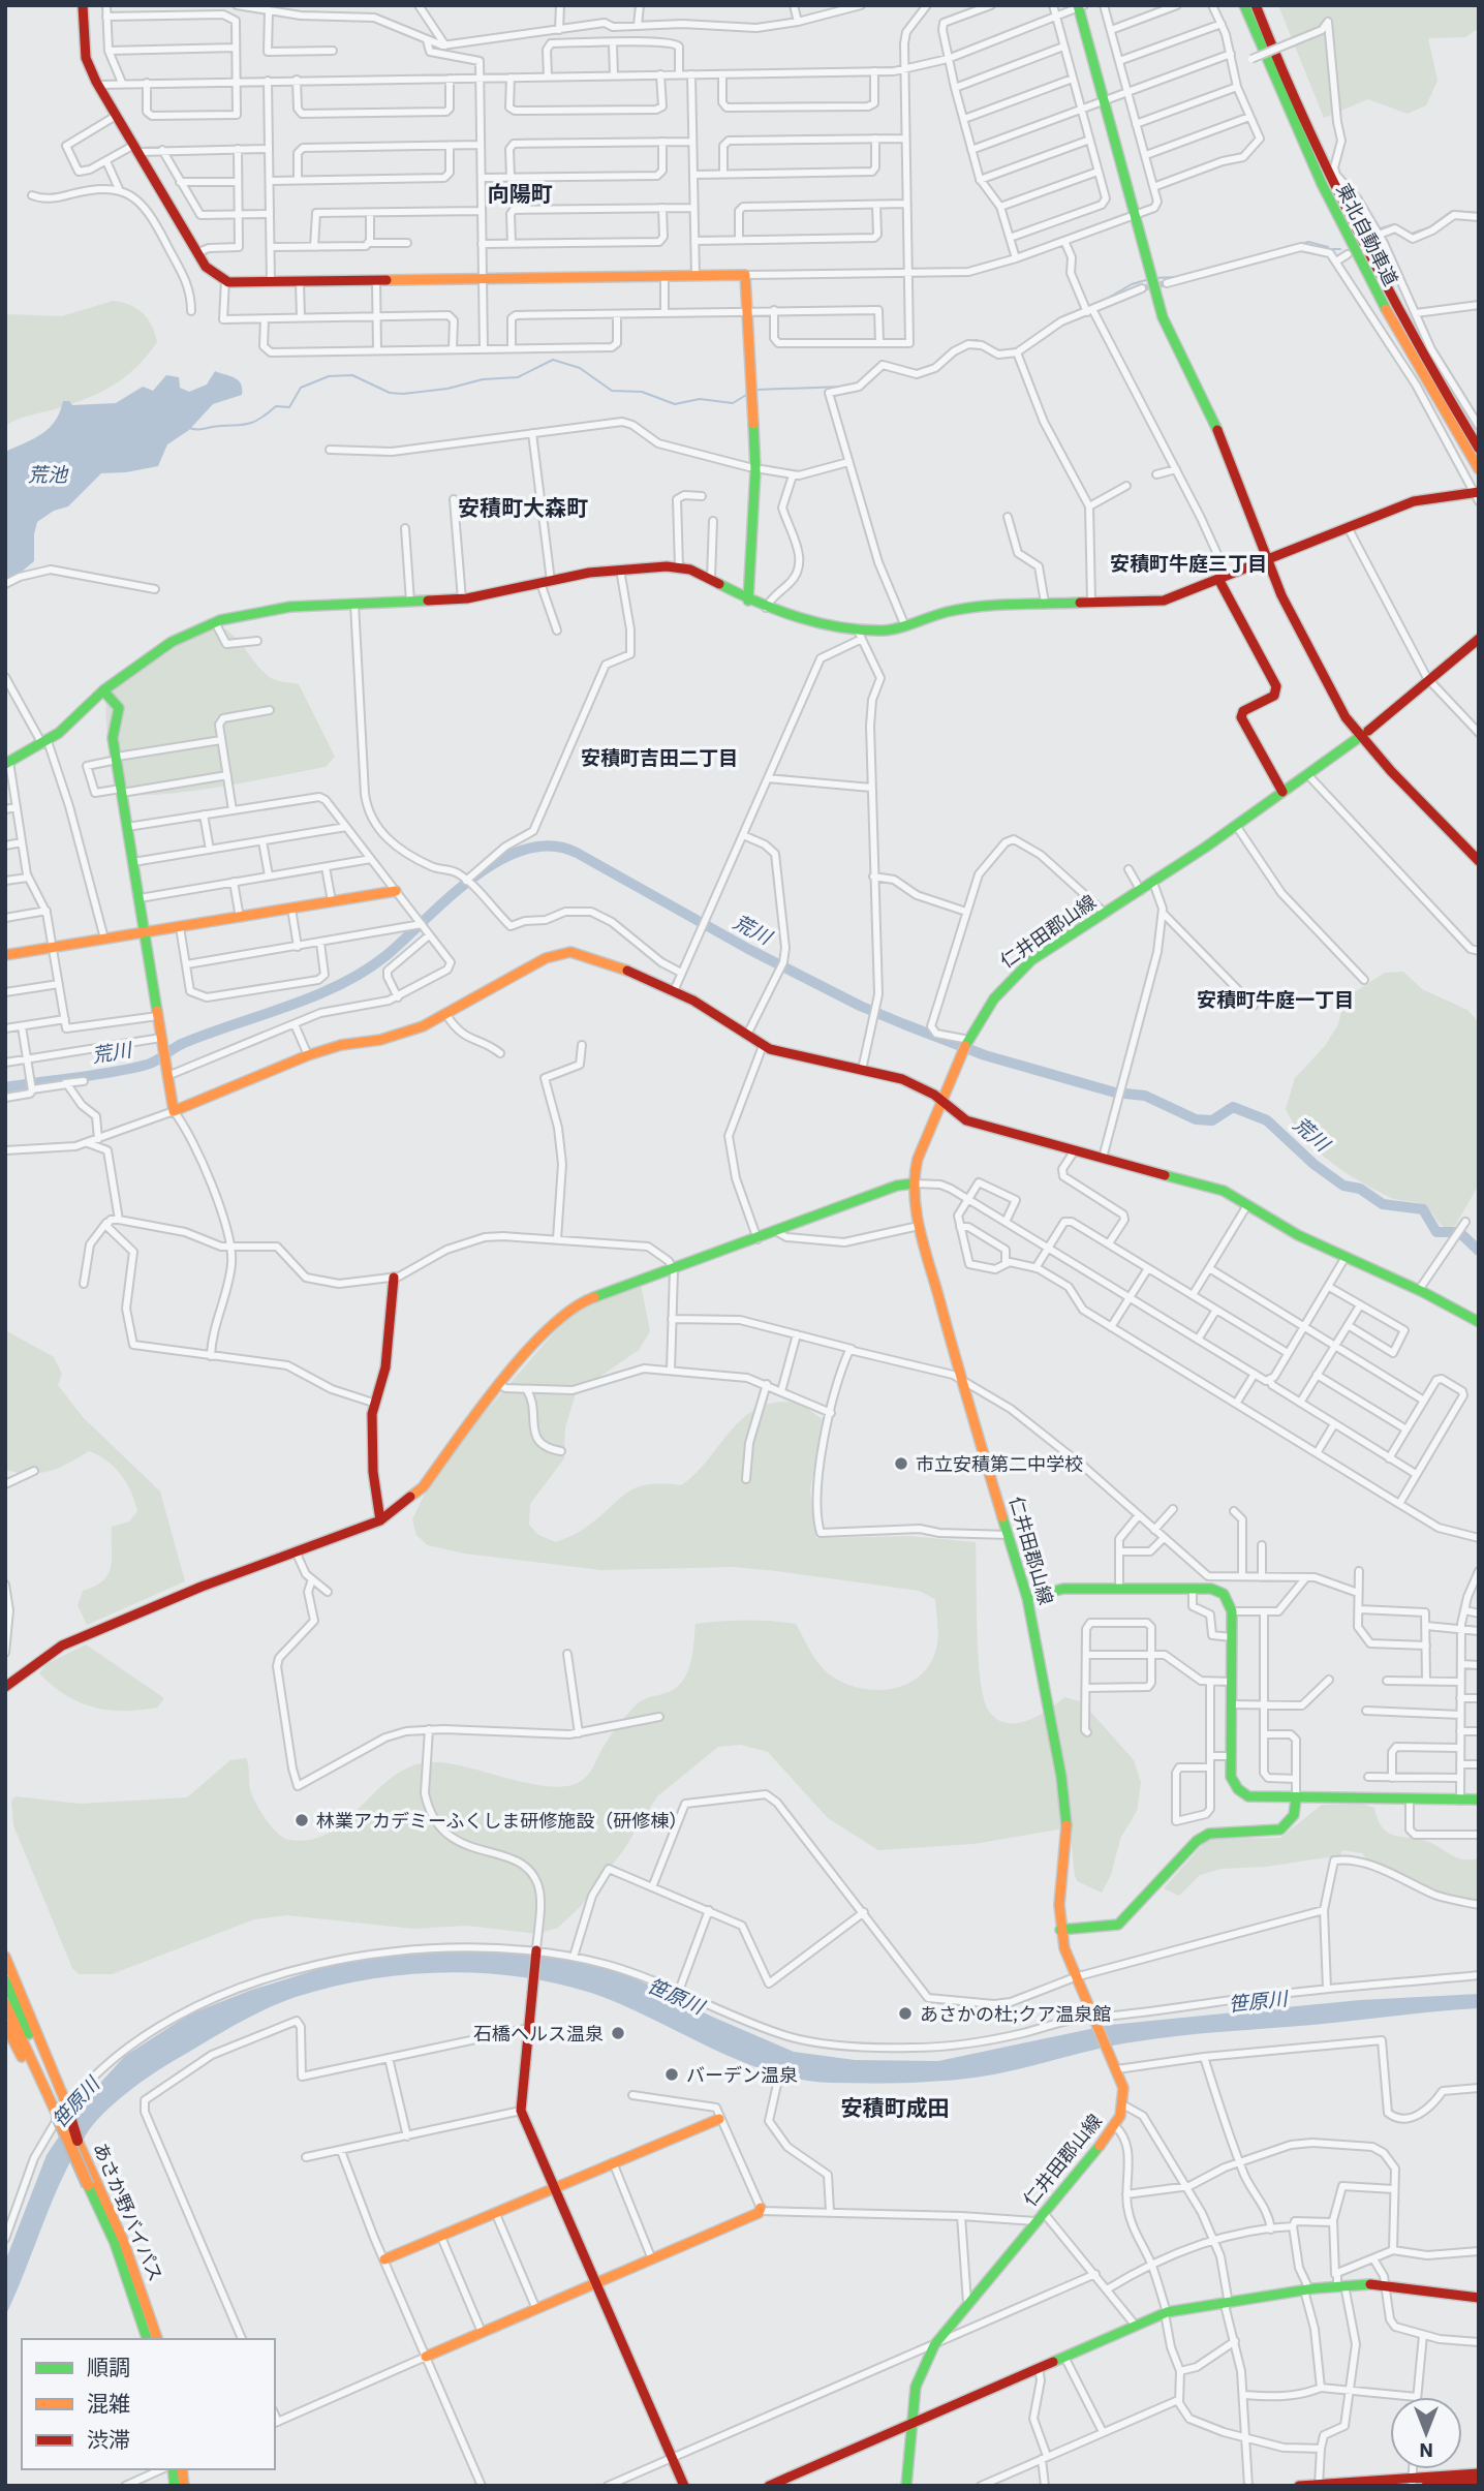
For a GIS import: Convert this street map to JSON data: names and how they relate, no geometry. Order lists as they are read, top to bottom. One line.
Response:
{"streets":{"main road":["東北自動車道","仁井田郡山線","あさか野バイパス"]},"districts":["向陽町","安積町大森町","安積町牛庭三丁目","安積町吉田二丁目","安積町牛庭一丁目","安積町成田"],"water":["荒池","荒川","笹原川"],"places":["市立安積第二中学校","林業アカデミーふくしま研修施設（研修棟）","あさかの杜;クア温泉館","石橋ヘルス温泉","バーデン温泉"],"legend":["順調","混雑","渋滞"],"north":"bottom"}
